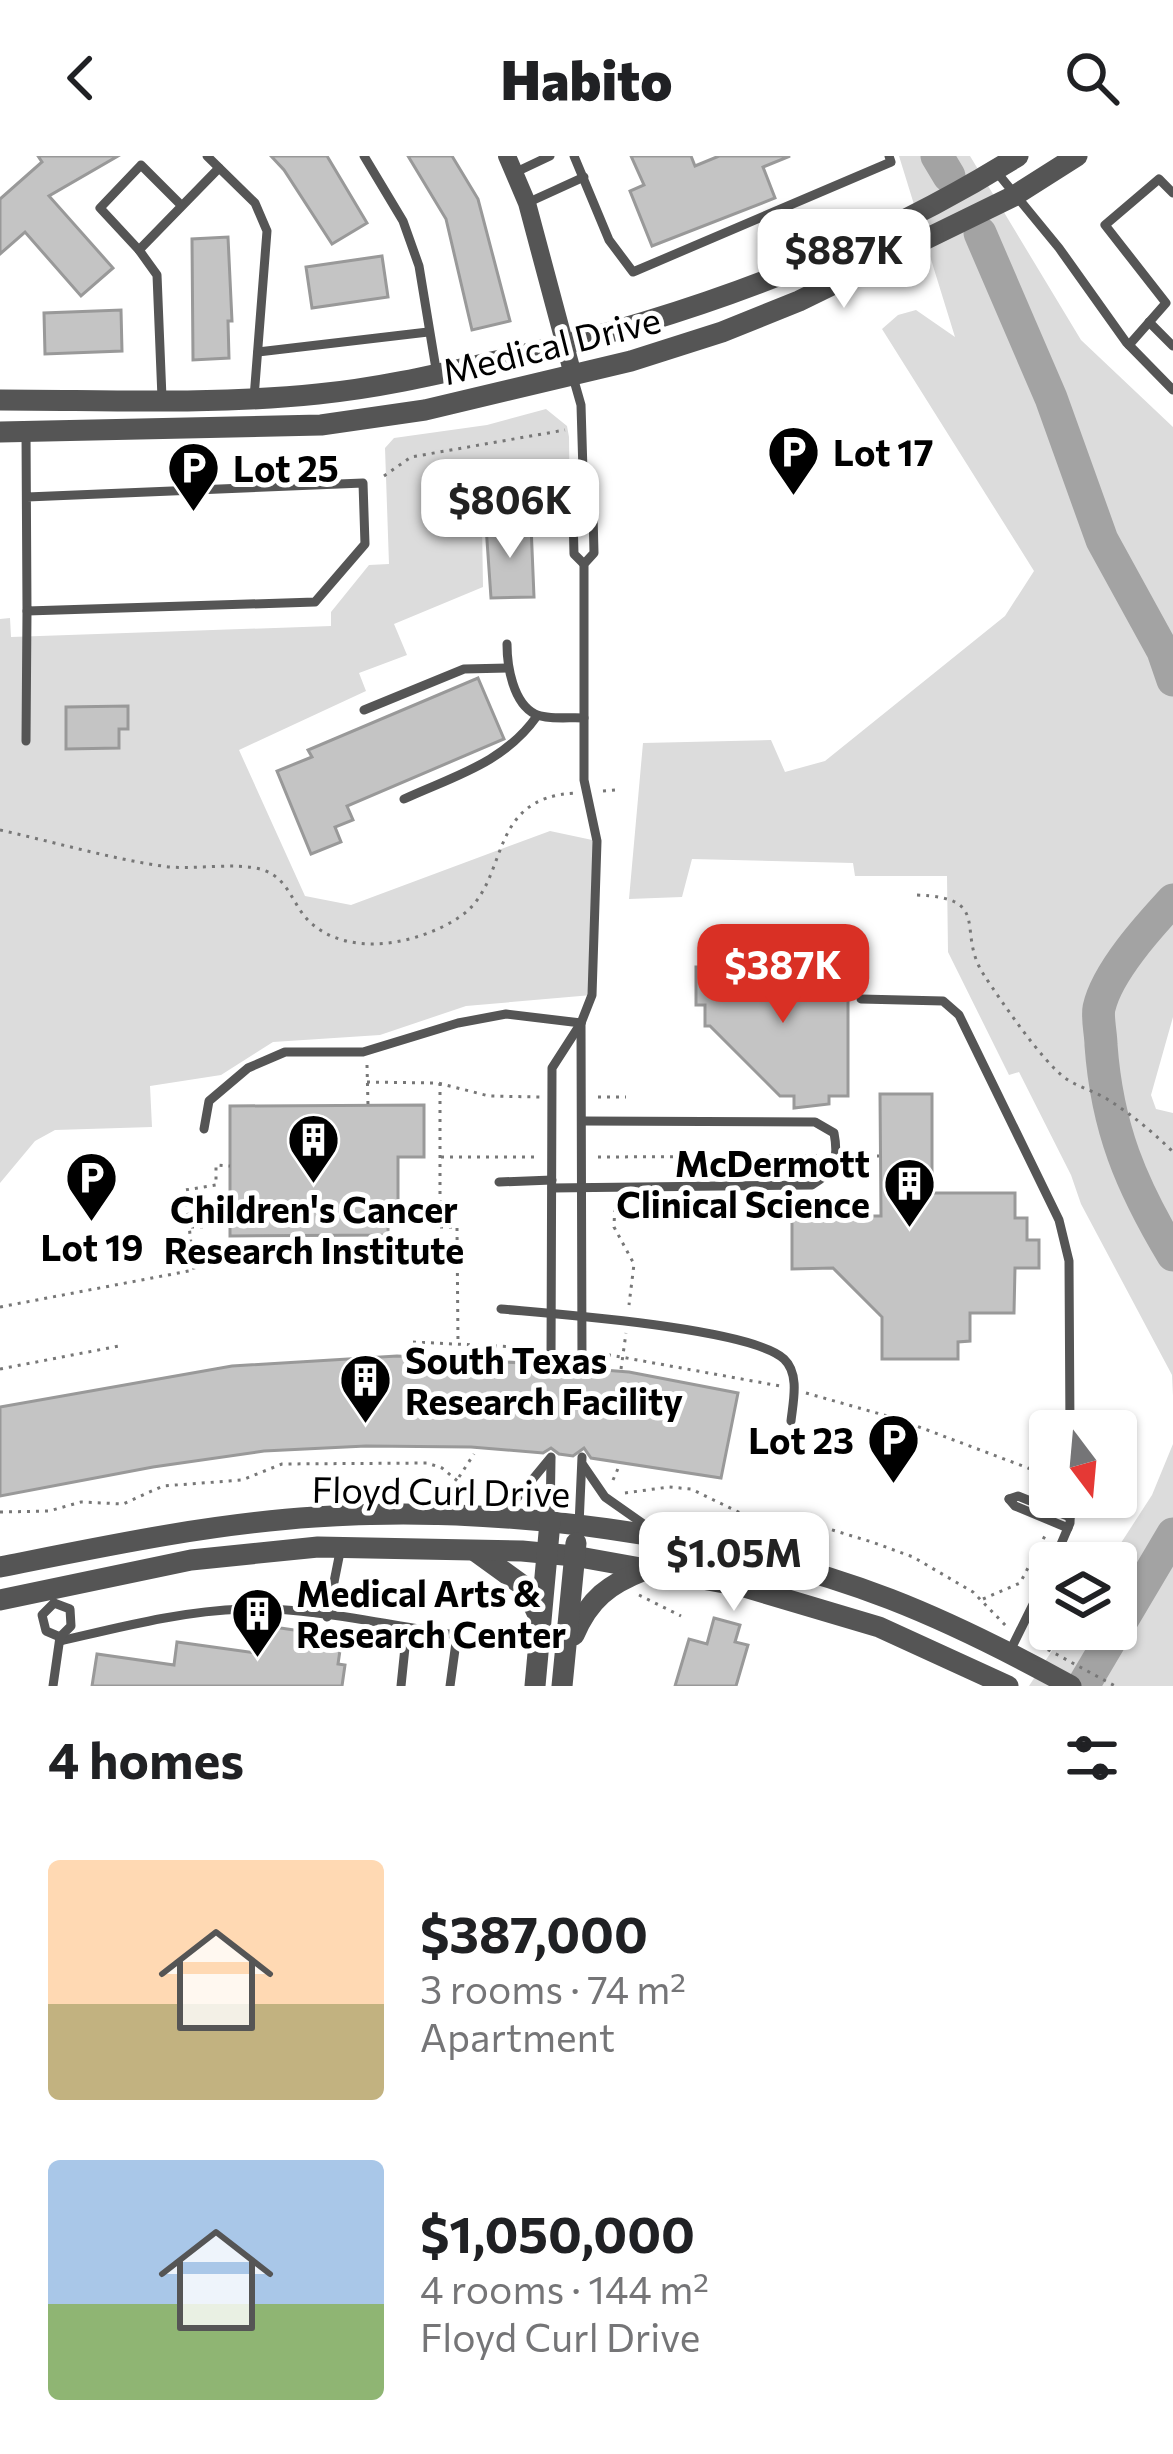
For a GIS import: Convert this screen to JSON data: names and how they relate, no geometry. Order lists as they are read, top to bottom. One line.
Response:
{"streets":{"street":["Medical Drive","Floyd Curl Drive"]},"places":{"parking":["Lot 17","Lot 25","Lot 19","Lot 23"],"building":["Children's Cancer Research Institute","McDermott Clinical Science","South Texas Research Facility","Medical Arts & Research Center"]},"north":"bottom","page":{"header":"Habito","price":["$887K","$806K","$387K","$1.05M"],"heading":"4 homes","list":[{"name":"$387,000","note":"3 rooms · 74 m² · Apartment"},{"name":"$1,050,000","note":"4 rooms · 144 m² · Floyd Curl Drive"}]}}
